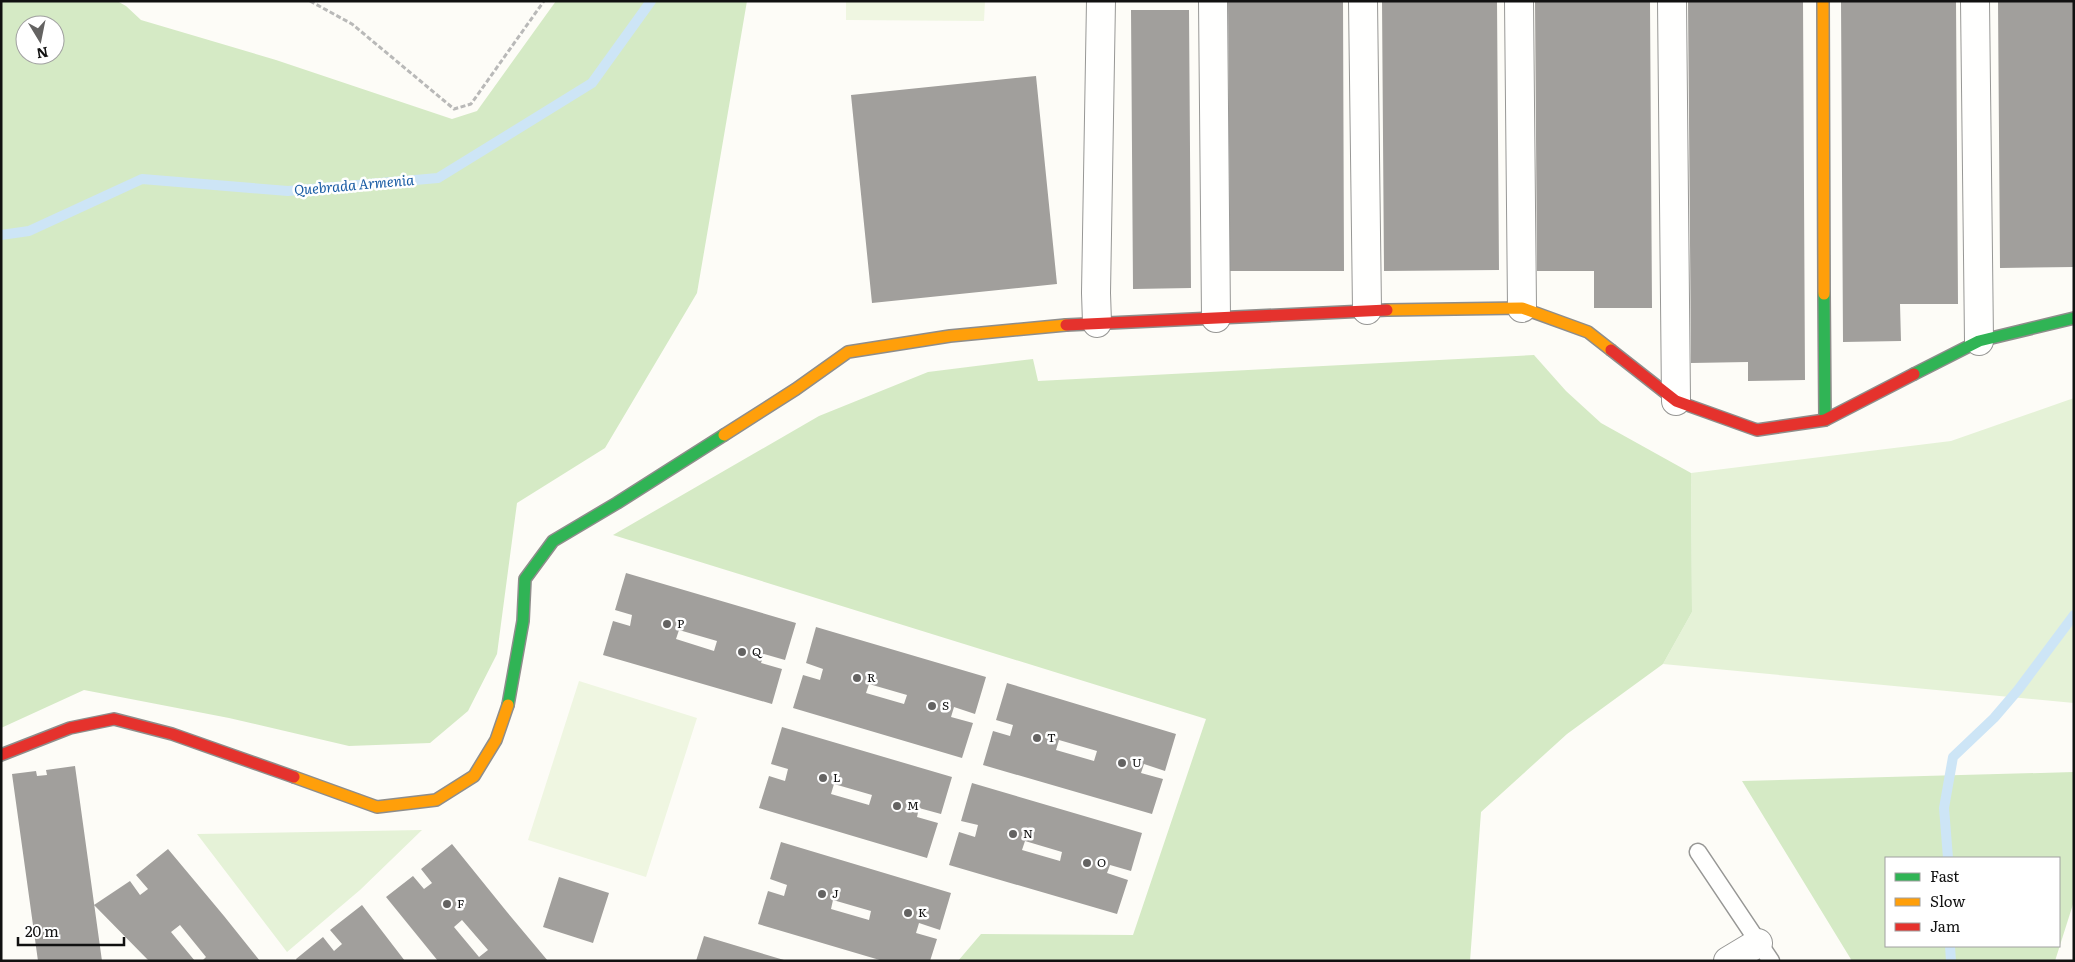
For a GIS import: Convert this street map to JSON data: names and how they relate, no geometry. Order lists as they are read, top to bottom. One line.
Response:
{"water":["Quebrada Armenia"],"places":["P","Q","R","S","T","U","L","M","N","O","J","F","K"],"legend":["Fast","Slow","Jam"],"scale_bar":"20 m","north":"bottom"}
